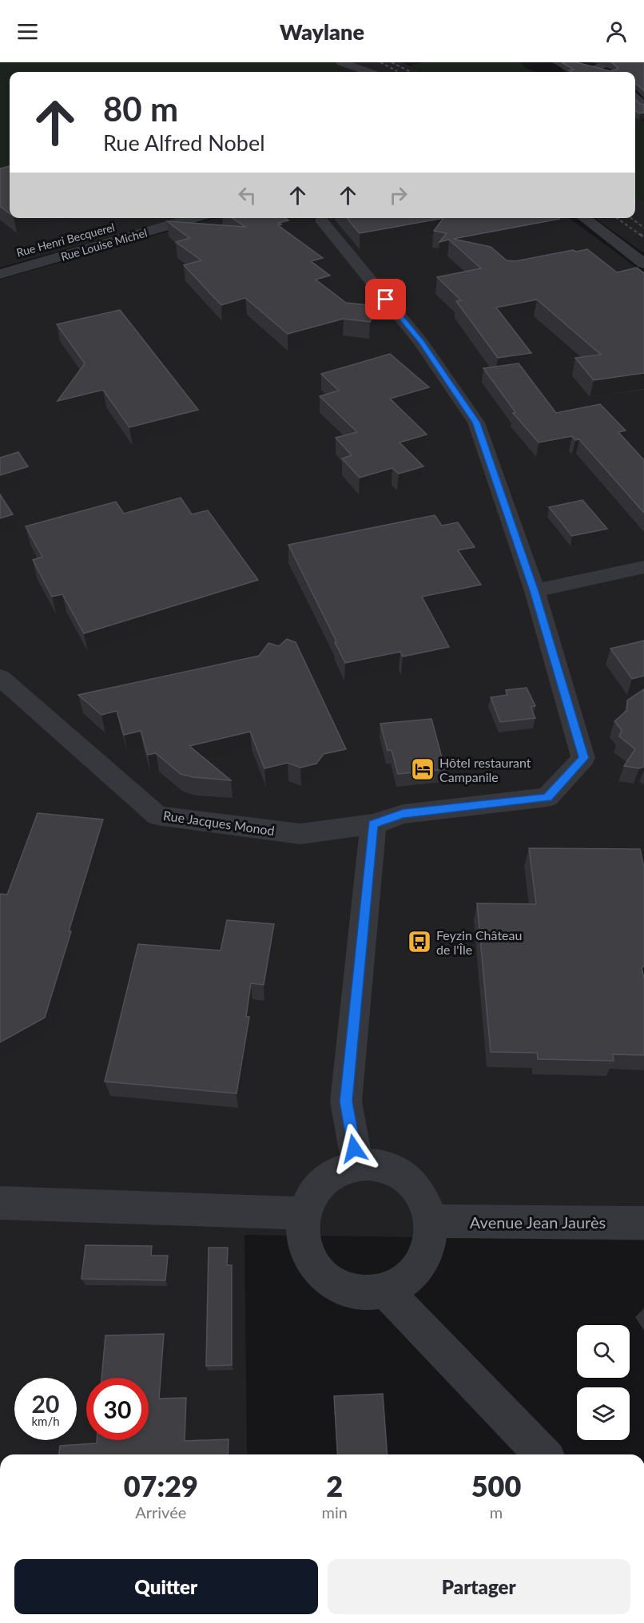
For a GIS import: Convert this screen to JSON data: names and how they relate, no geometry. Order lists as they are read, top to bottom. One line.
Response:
{"streets":{"street":["Rue Henri Becquerel","Rue Louise Michel","Rue Jacques Monod","Avenue Jean Jaurès"]},"places":{"hotel":["Hôtel restaurant Campanile"],"bus stop":["Feyzin Château de l'Île"]},"page":{"header":"Waylane","turn":["80 m","Rue Alfred Nobel"],"speed":"20 km/h","limit":"30","eta":["07:29","Arrivée","2","min","500","m"],"buttons":["Quitter","Partager"]}}
